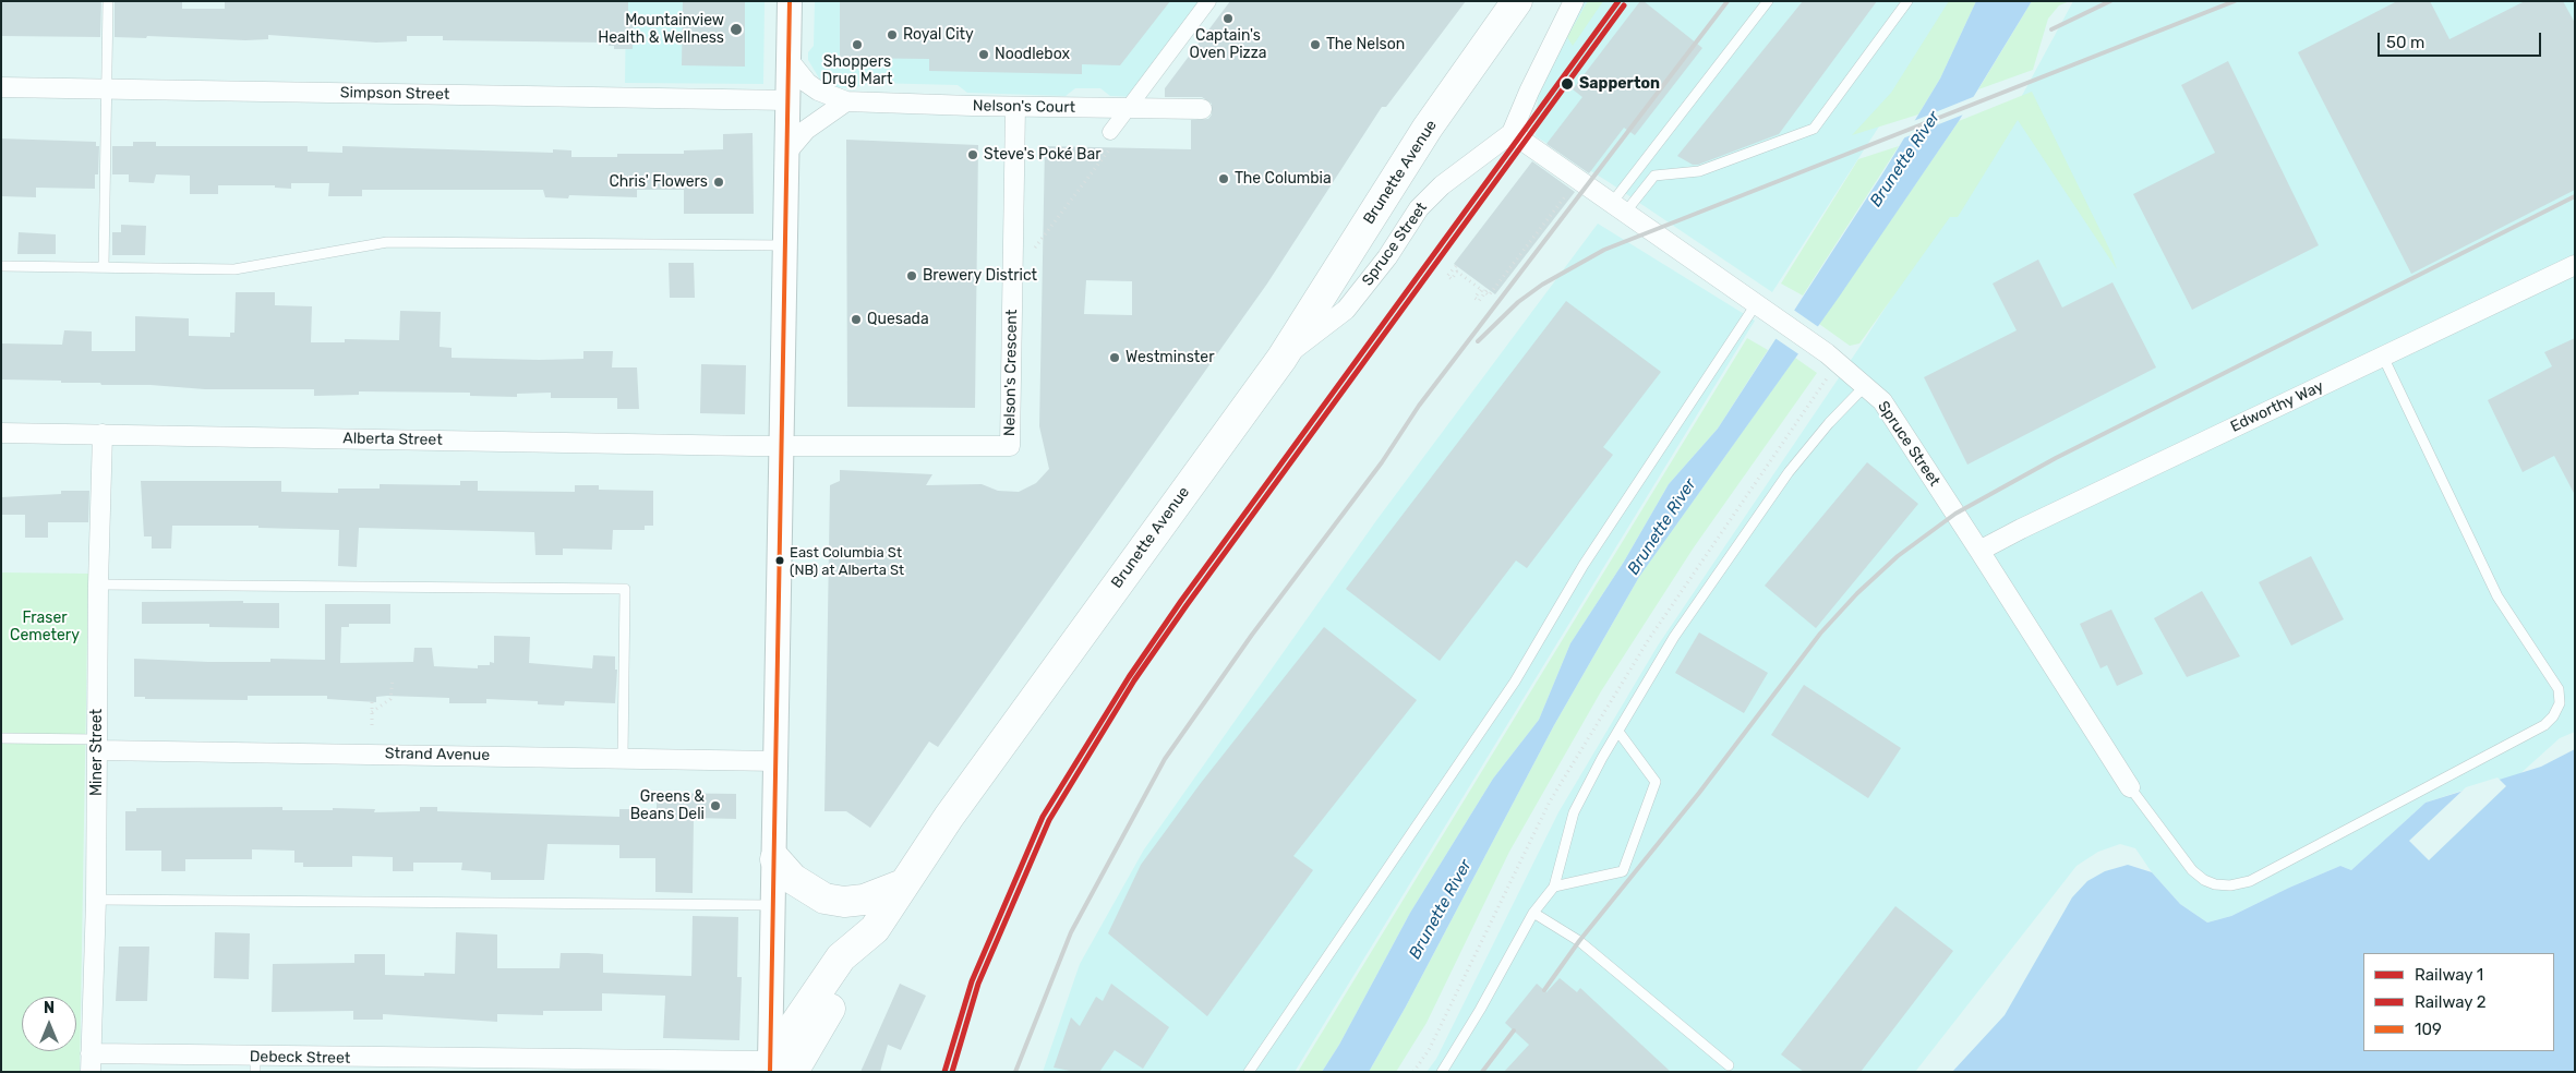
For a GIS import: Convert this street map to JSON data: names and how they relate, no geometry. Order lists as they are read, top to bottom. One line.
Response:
{"streets":{"main road":["Brunette Avenue"],"street":["Simpson Street","Nelson's Court","Spruce Street","Nelson's Crescent","Edworthy Way","Alberta Street","Miner Street","Strand Avenue","Debeck Street"]},"crossings":[["Nelson's Court","Nelson's Crescent"],["Brunette Avenue","Spruce Street"],["Brunette Avenue","Debeck Street"],["Spruce Street","Edworthy Way"],["Nelson's Crescent","Alberta Street"],["Alberta Street","Miner Street"],["Miner Street","Strand Avenue"],["Miner Street","Debeck Street"]],"water":["Brunette River"],"parks":["Fraser Cemetery"],"places":["Captain's Oven Pizza","Mountainview Health & Wellness","Royal City","Shoppers Drug Mart","The Nelson","Noodlebox","Sapperton","Steve's Poké Bar","The Columbia","Chris' Flowers","Brewery District","Quesada","Westminster","East Columbia St (NB) at Alberta St","Greens & Beans Deli"],"lines":["rail line 1","transit line 109","rail line 2"],"legend":["Railway 1","Railway 2","109"],"scale_bar":"50 m","north":"top"}
